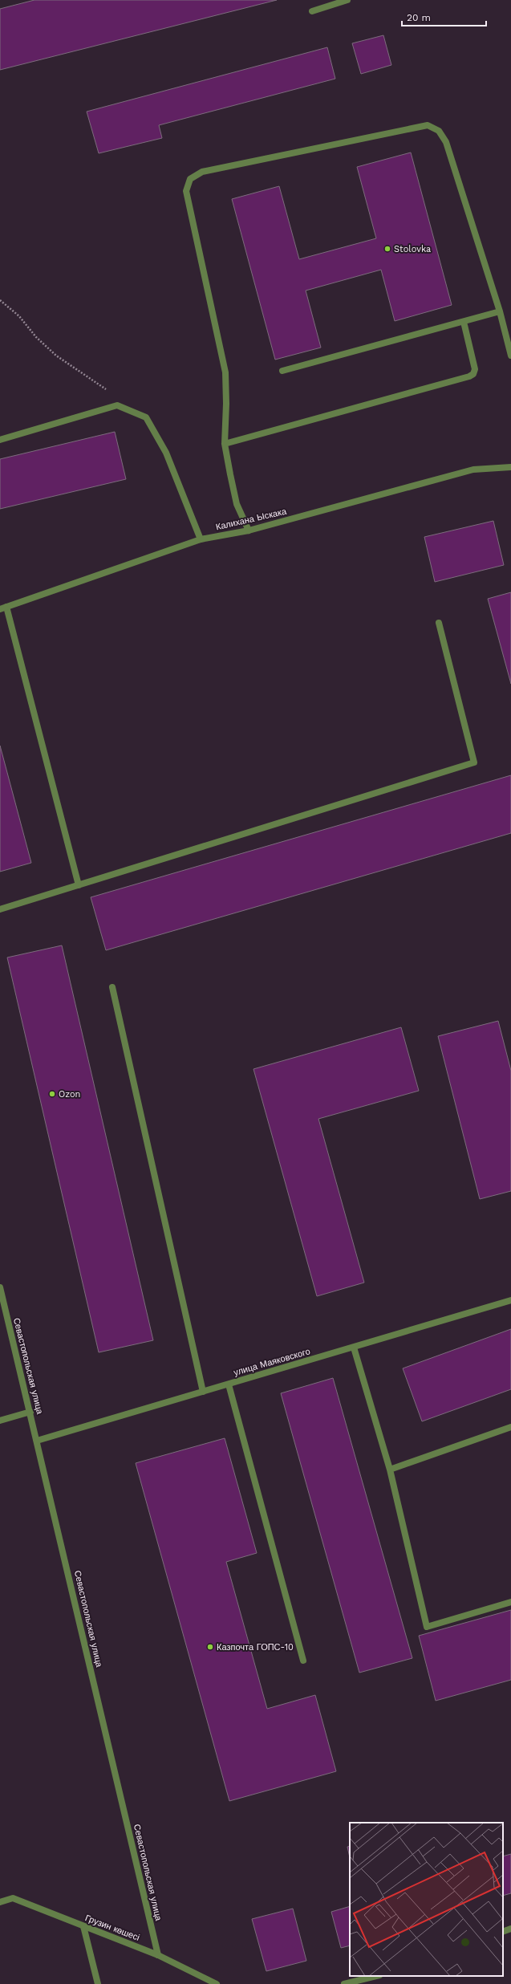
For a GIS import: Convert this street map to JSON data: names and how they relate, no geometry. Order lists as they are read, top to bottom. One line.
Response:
{"streets":{"street":["Калихана Ыскака","улица Маяковского","Севастопольская улица","Грузин көшесі"]},"crossings":[["улица Маяковского","Севастопольская улица"],["Севастопольская улица","Грузин көшесі"]],"places":["Stolovka","Ozon","Казпочта ГОПС-10"],"scale_bar":"20 m"}
